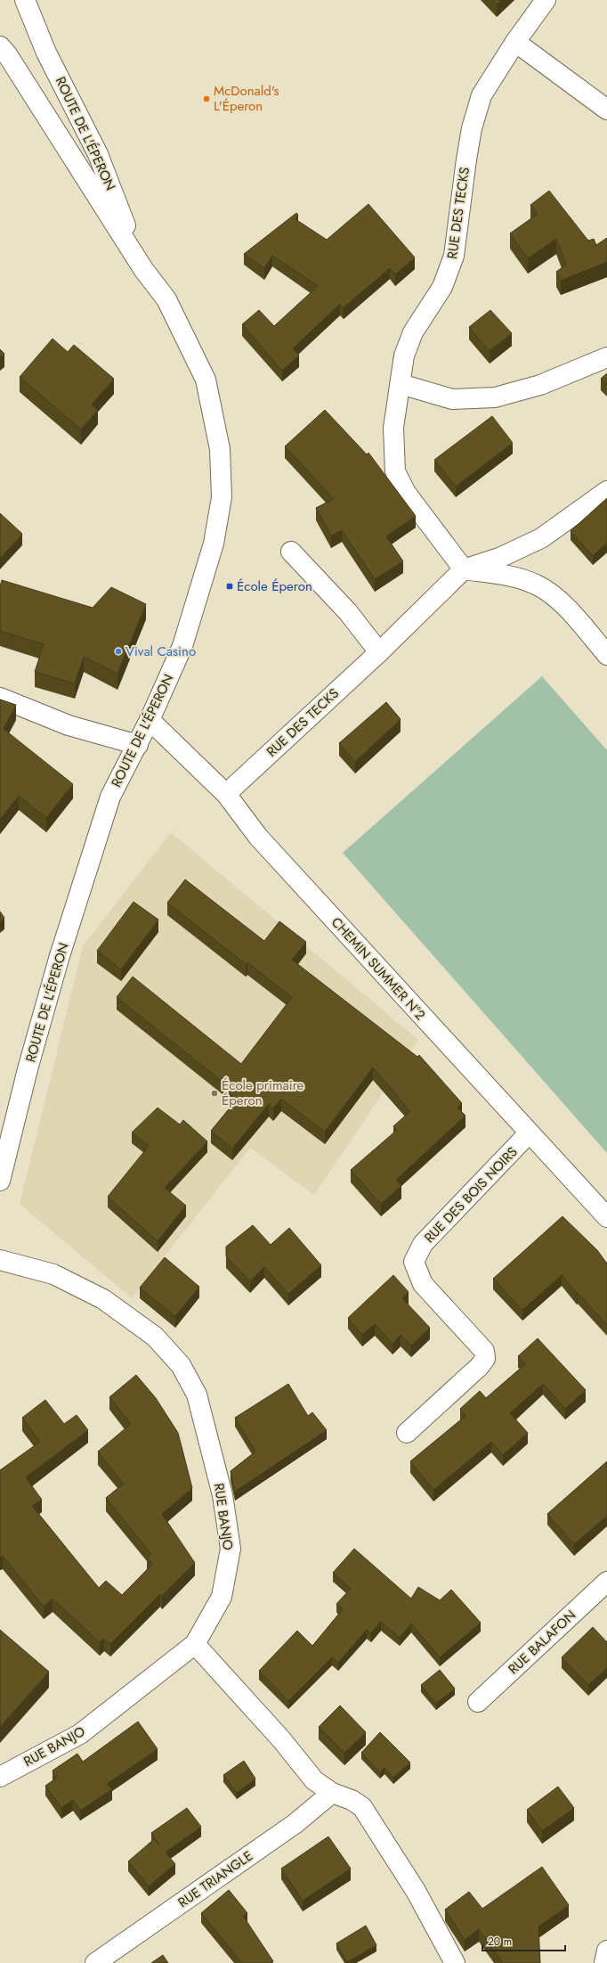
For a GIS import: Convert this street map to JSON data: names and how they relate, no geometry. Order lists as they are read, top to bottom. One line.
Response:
{"streets":{"street":["ROUTE DE L'ÉPERON","RUE DES TECKS","CHEMIN SUMMER N°2","RUE DES BOIS NOIRS","RUE BANJO","RUE BALAFON","RUE TRIANGLE"]},"crossings":[["ROUTE DE L'ÉPERON","CHEMIN SUMMER N°2"],["RUE DES TECKS","CHEMIN SUMMER N°2"],["CHEMIN SUMMER N°2","RUE DES BOIS NOIRS"]],"places":{"other":["McDonald's L'Éperon","Vival Casino","École primaire Éperon"],"transit":["École Éperon"]},"scale_bar":"20 m"}
